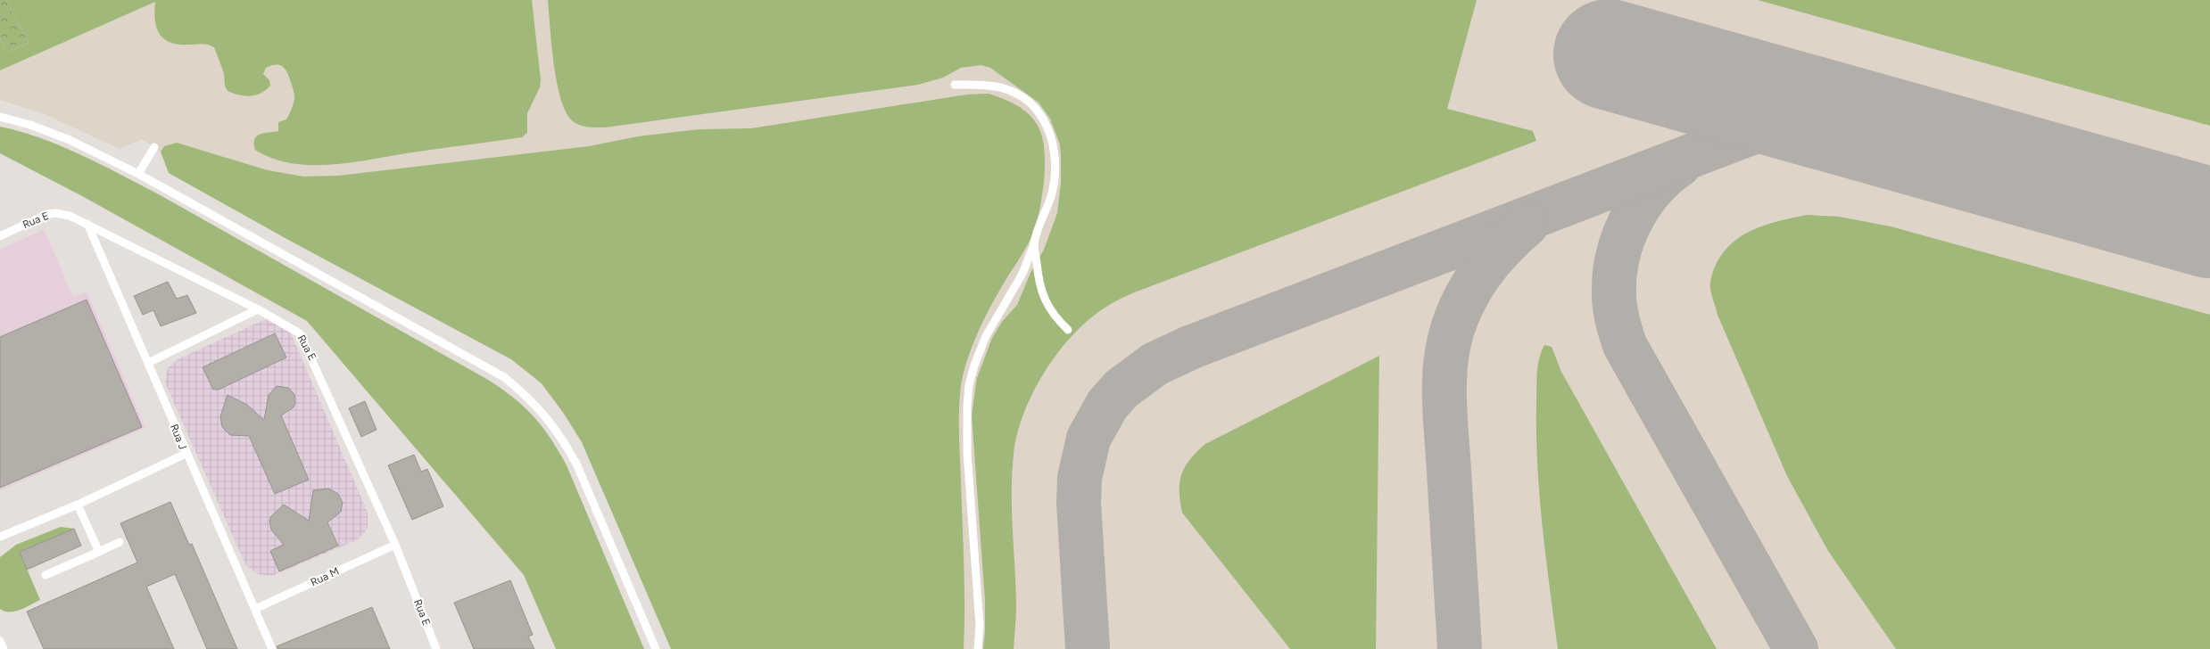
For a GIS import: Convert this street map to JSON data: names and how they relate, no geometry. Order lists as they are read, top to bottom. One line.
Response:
{"streets":{"lane":["Rua E","Rua J","Rua M"]},"crossings":[["Rua E","Rua J"],["Rua E","Rua M"],["Rua J","Rua M"]]}
